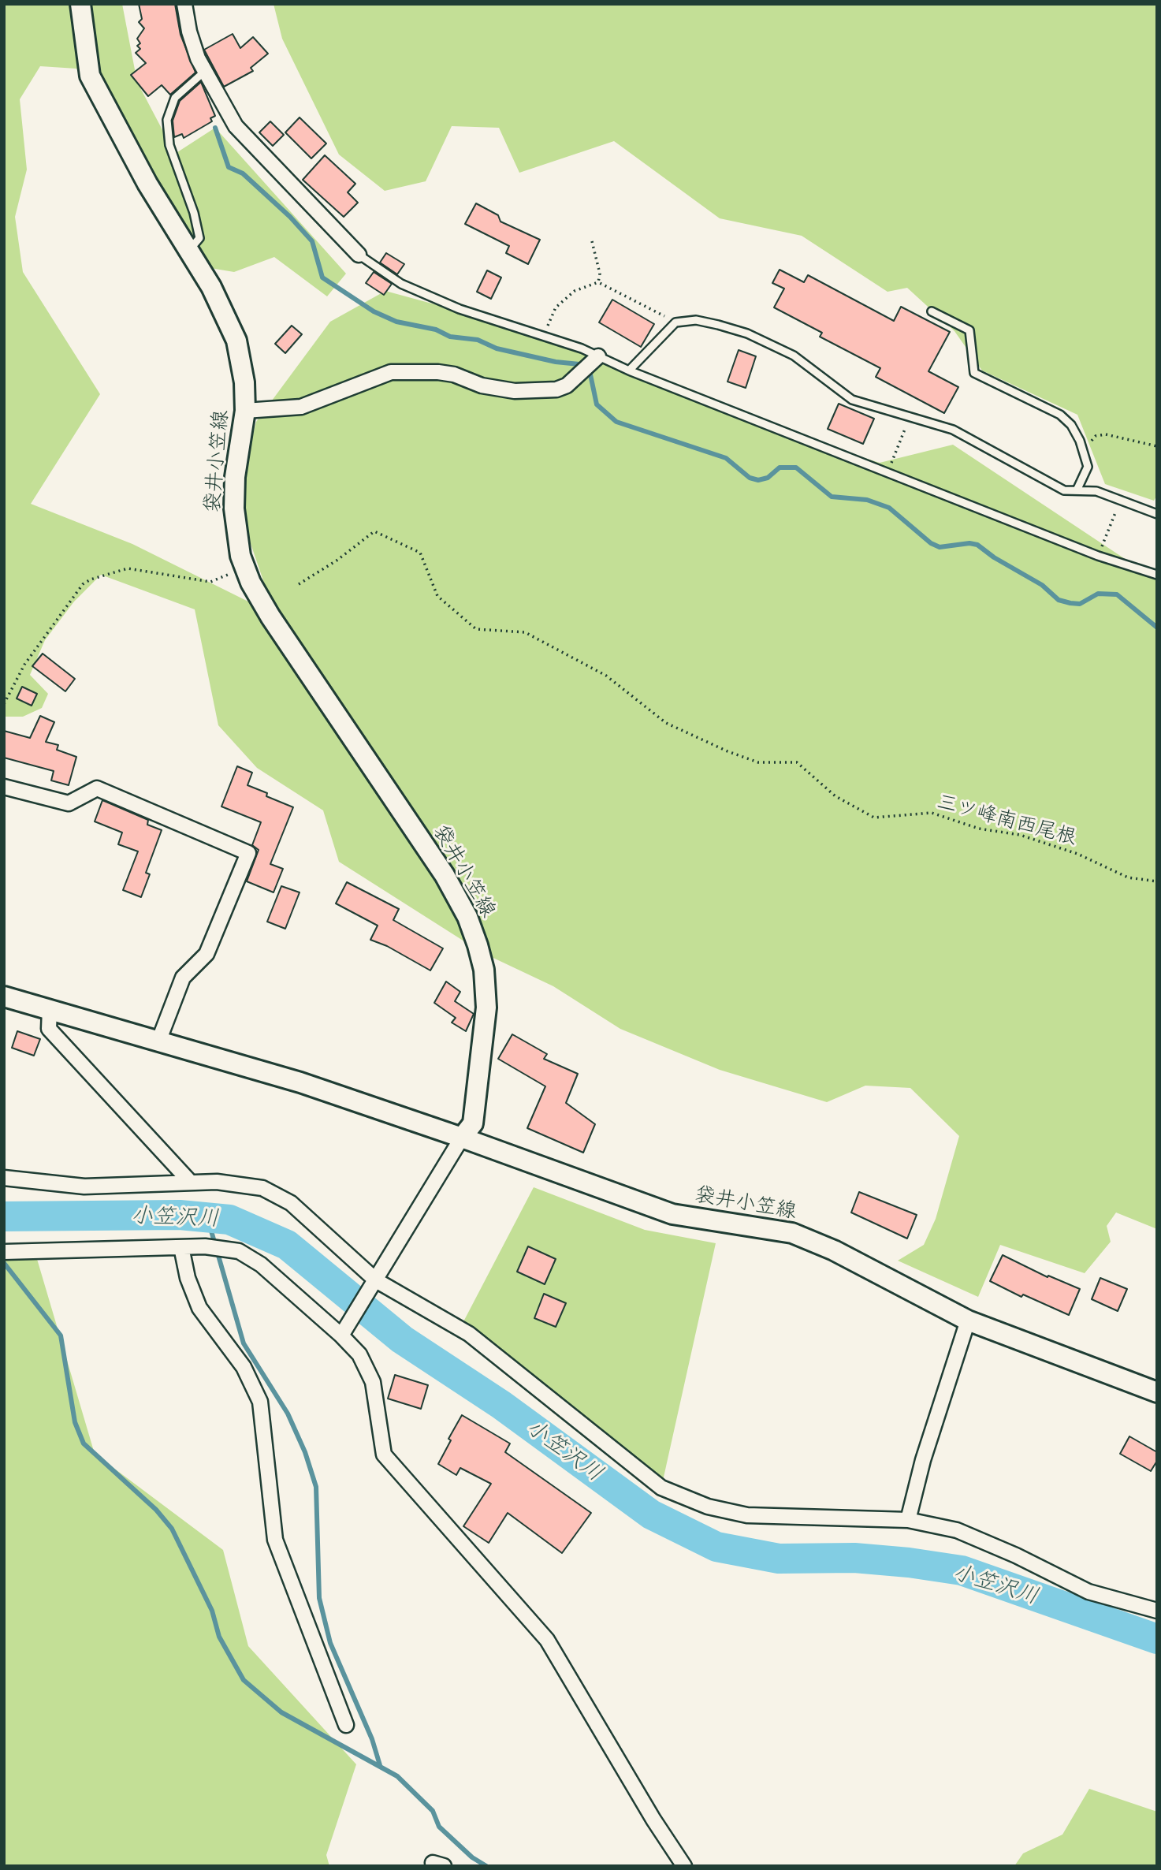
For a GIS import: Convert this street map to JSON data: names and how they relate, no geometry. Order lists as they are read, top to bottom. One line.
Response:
{"streets":{"main road":["袋井小笠線"],"path":["三ツ峰南西尾根"]},"water":["小笠沢川"]}
